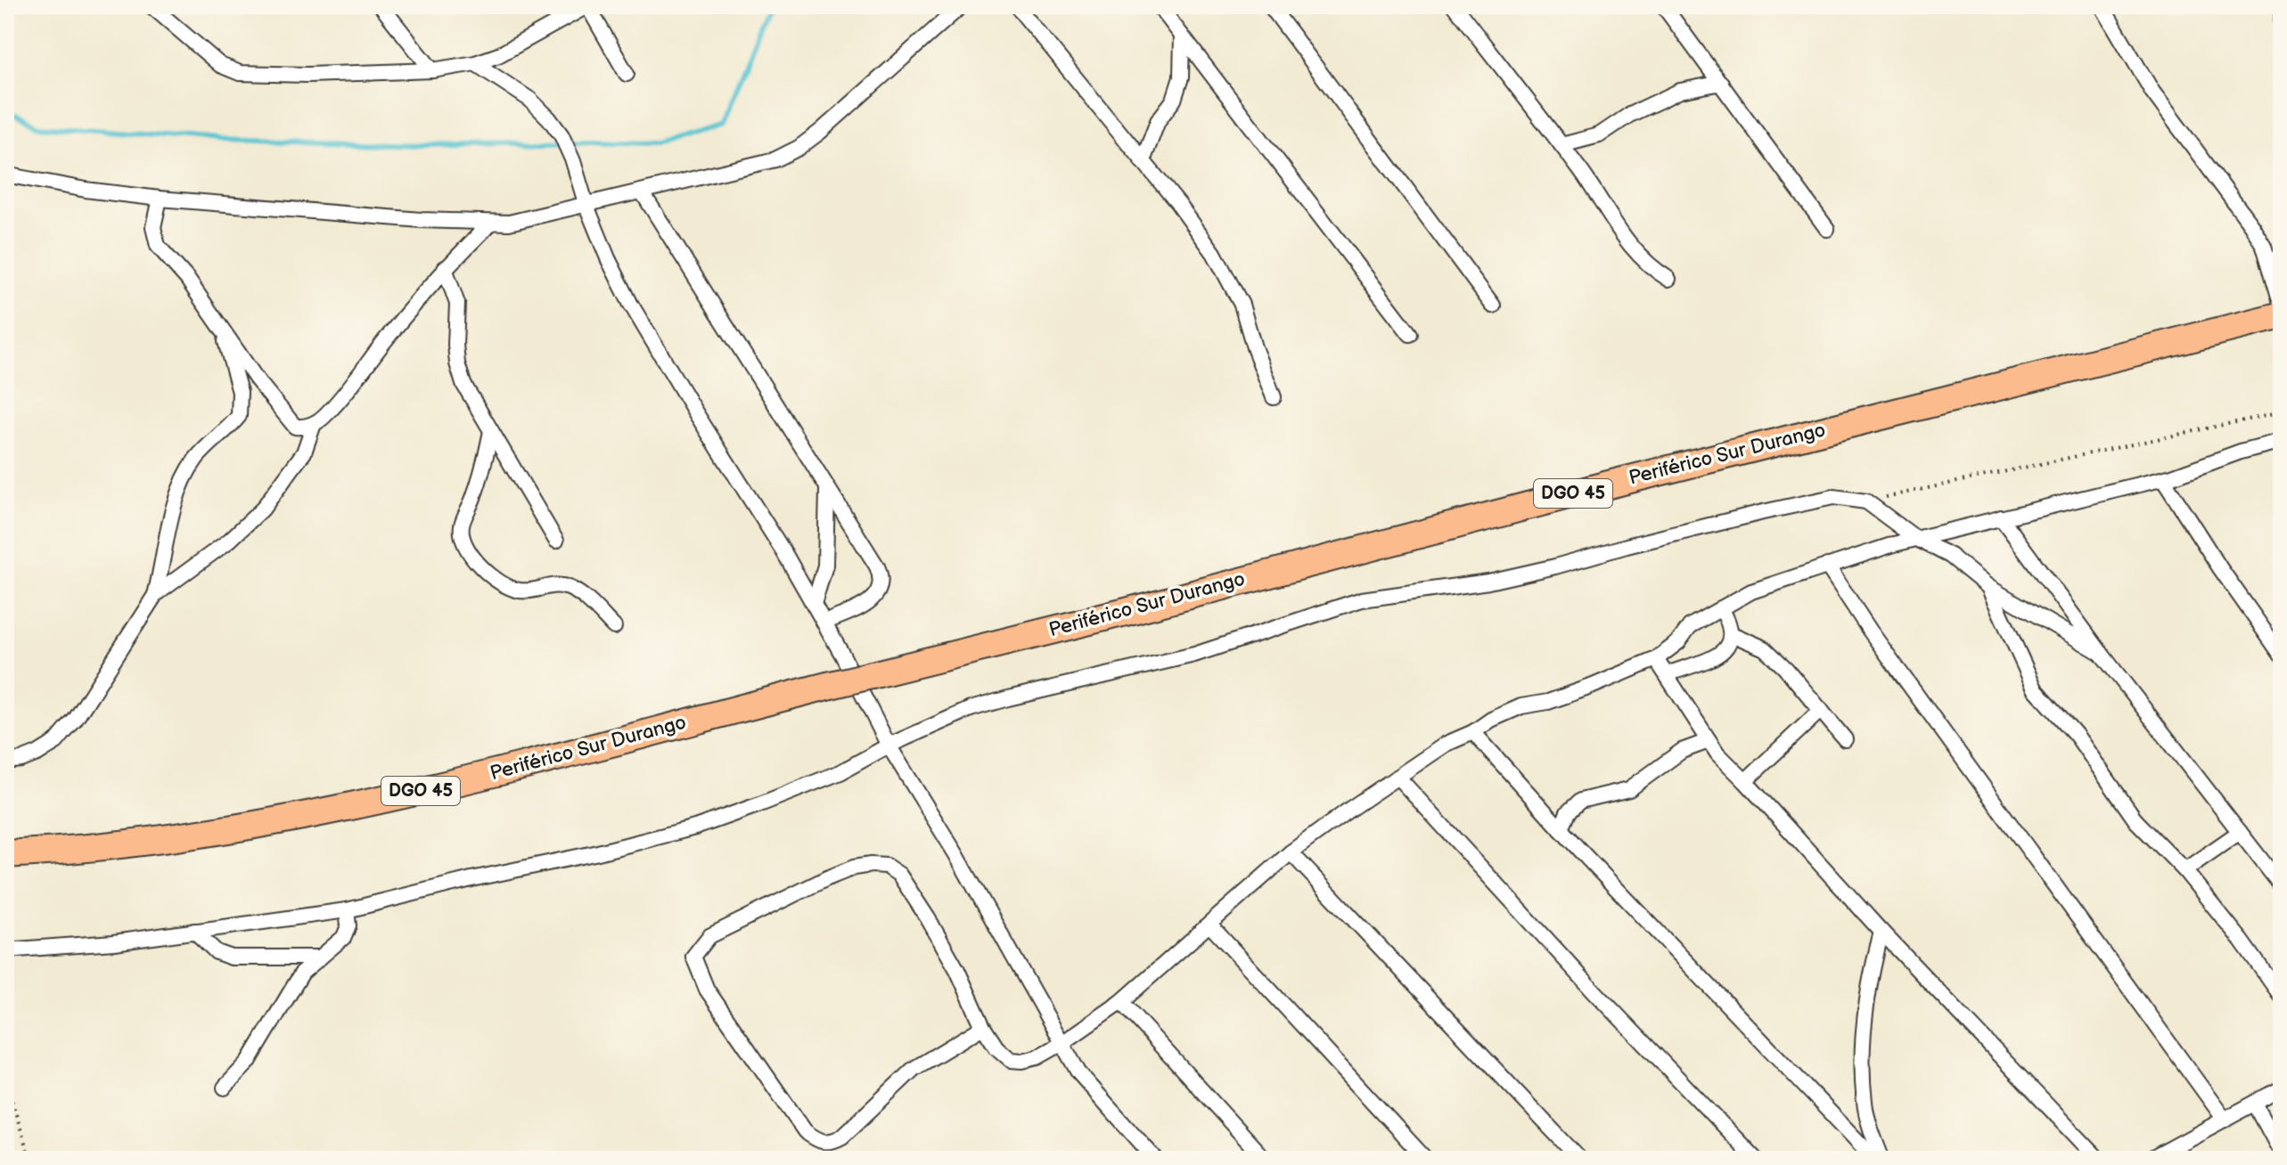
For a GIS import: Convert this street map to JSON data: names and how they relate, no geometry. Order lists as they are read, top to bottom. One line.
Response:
{"streets":{"highway":["Periférico Sur Durango","DGO 45"]}}
